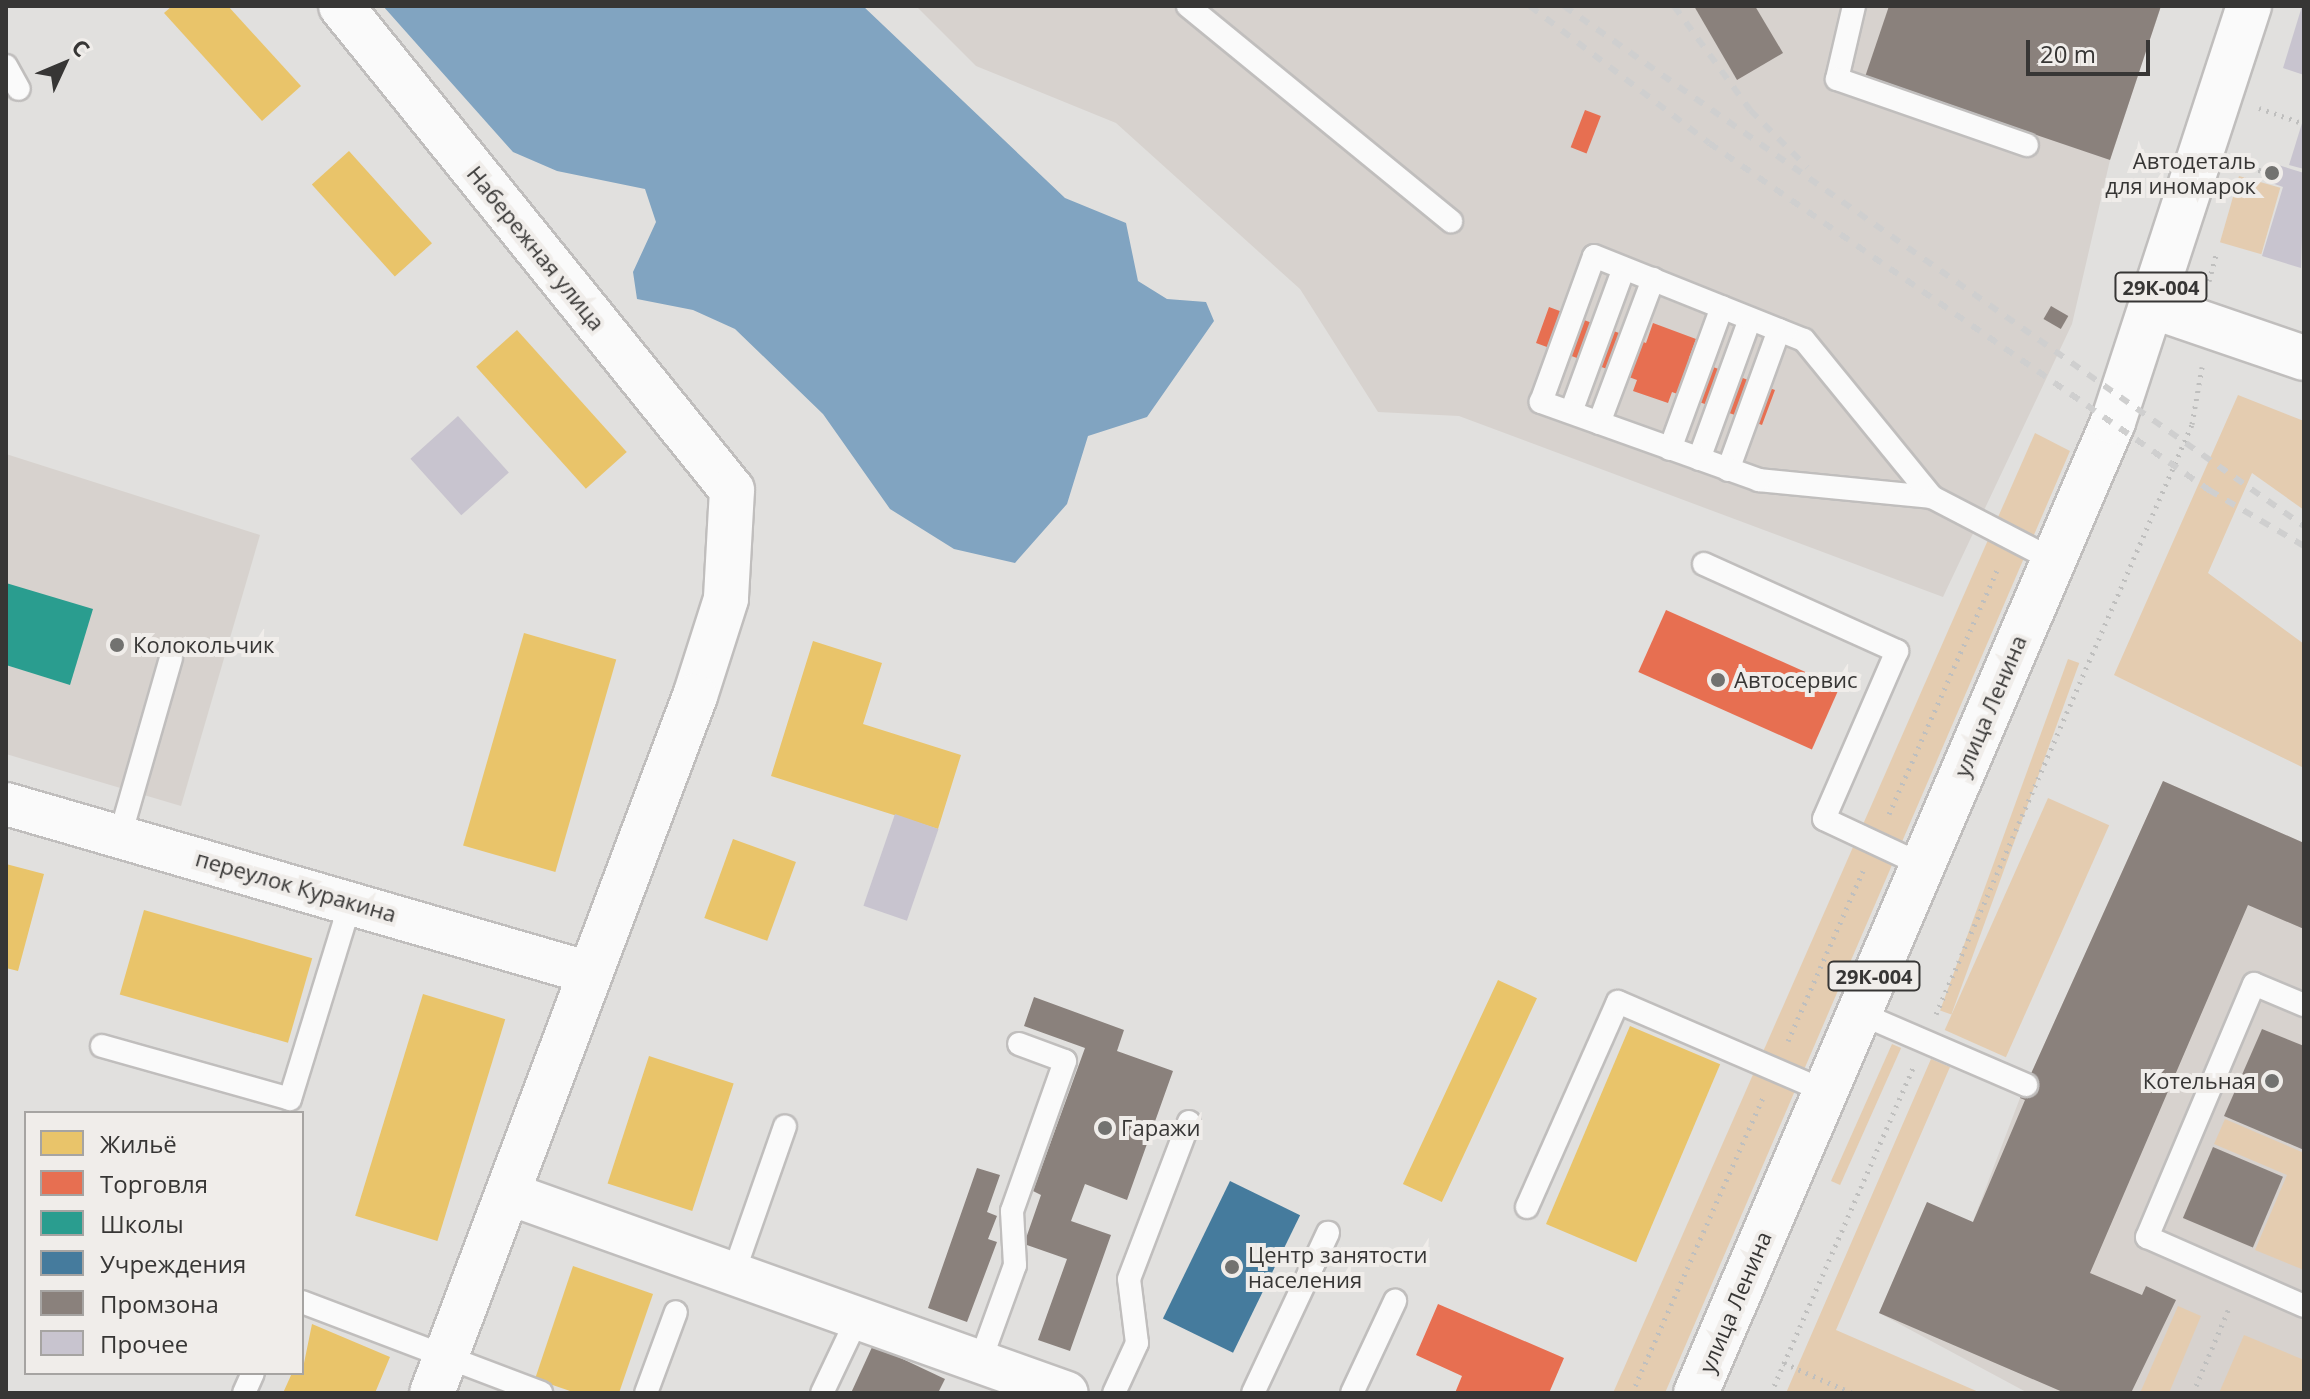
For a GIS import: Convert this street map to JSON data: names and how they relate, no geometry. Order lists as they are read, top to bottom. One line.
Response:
{"streets":{"street":["Набережная улица","29К-004","улица Ленина","переулок Куракина"]},"crossings":[["Набережная улица","переулок Куракина"]],"places":["Автодеталь для иномарок","Колокольчик","Автосервис","Котельная","Гаражи","Центр занятости населения"],"legend":["Жильё","Торговля","Школы","Учреждения","Промзона","Прочее"],"scale_bar":"20 m","north":"top right"}
